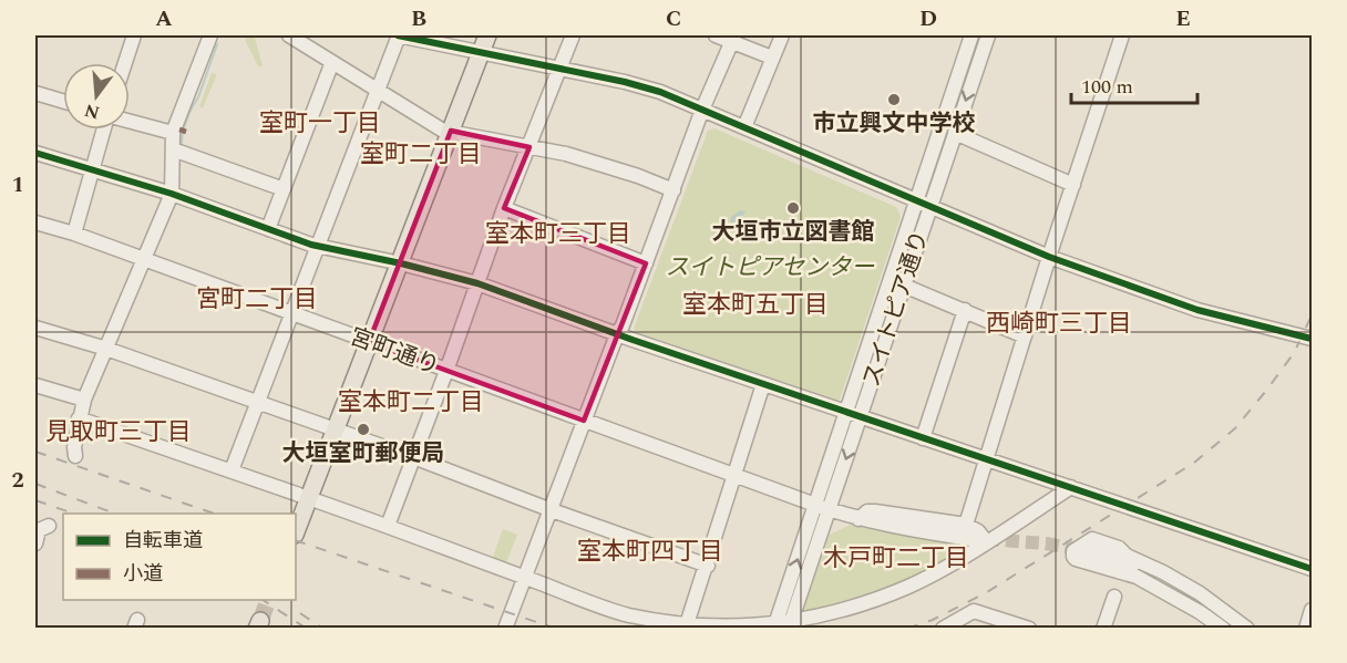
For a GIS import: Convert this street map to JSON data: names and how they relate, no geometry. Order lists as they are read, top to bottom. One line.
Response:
{"streets":{"street":["スイトピア通り","宮町通り"]},"crossings":[["スイトピア通り","宮町通り"]],"districts":["室町一丁目","室町二丁目","室本町三丁目","宮町二丁目","室本町五丁目","西崎町三丁目","室本町二丁目","見取町三丁目","室本町四丁目","木戸町二丁目"],"parks":["スイトピアセンター"],"places":["市立興文中学校","大垣市立図書館","大垣室町郵便局"],"legend":["自転車道","小道"],"scale_bar":"100 m","north":"bottom","grid":{"columns":["A","B","C","D","E"],"rows":["1","2"]}}
